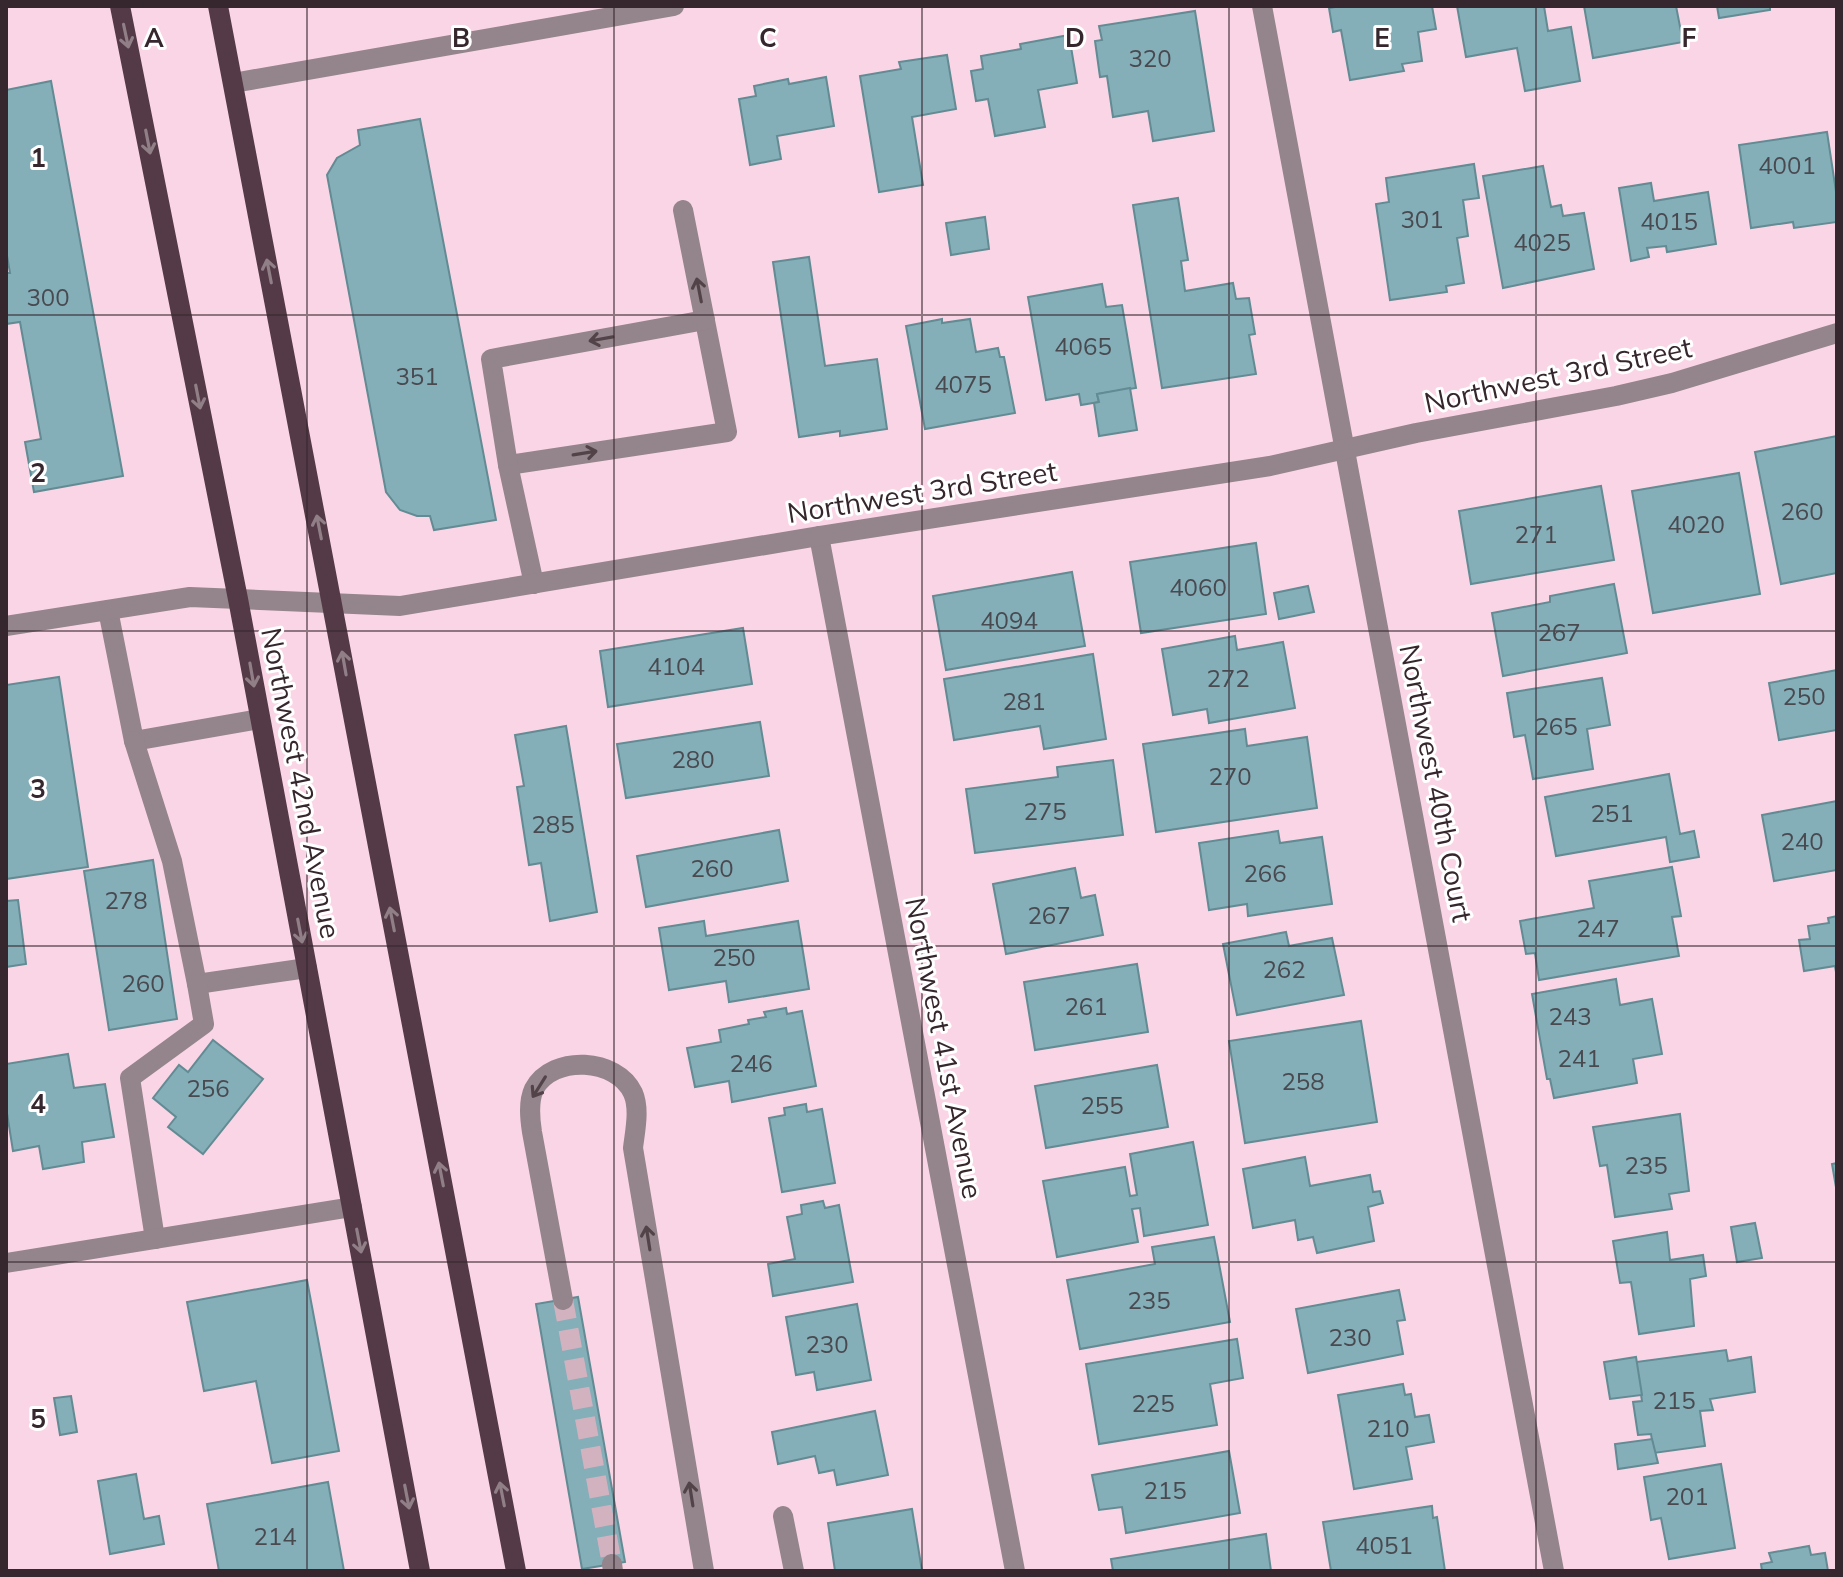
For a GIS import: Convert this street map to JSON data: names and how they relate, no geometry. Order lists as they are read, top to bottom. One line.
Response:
{"streets":{"main road":["Northwest 42nd Avenue"],"street":["Northwest 3rd Street","Northwest 40th Court","Northwest 41st Avenue"]},"crossings":[["Northwest 3rd Street","Northwest 42nd Avenue"],["Northwest 3rd Street","Northwest 40th Court"],["Northwest 3rd Street","Northwest 41st Avenue"]],"house_numbers":["320","4001","301","4015","4025","300","4065","351","4075","260","4020","271","4060","4094","267","4104","272","250","281","265","280","270","275","251","285","240","260","266","278","267","247","250","262","260","261","243","241","246","258","256","255","235","235","230","230","215","225","210","215","201","214","4051"],"grid":{"columns":["A","B","C","D","E","F"],"rows":["1","2","3","4","5"]}}
